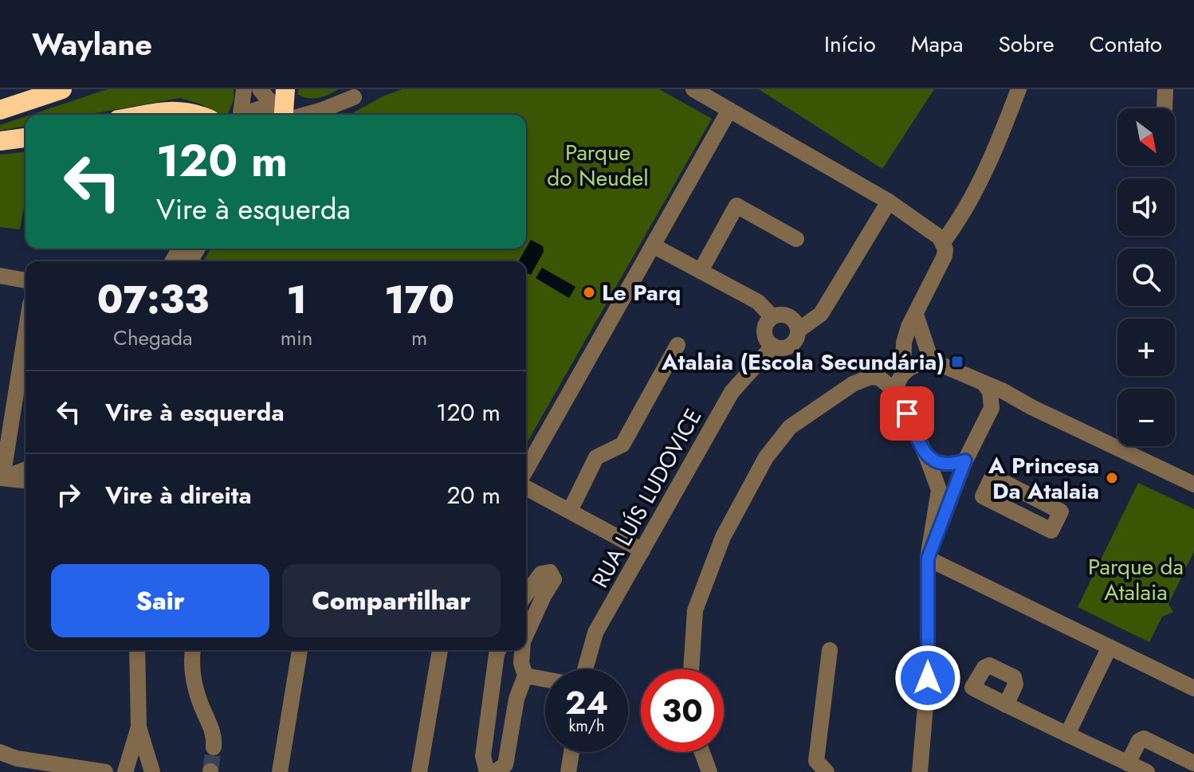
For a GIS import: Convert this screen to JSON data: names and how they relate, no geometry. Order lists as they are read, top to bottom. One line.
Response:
{"streets":{"street":["RUA LUÍS LUDOVICE"]},"parks":["Parque do Neudel","Parque da Atalaia"],"places":{"other":["Le Parq","A Princesa Da Atalaia"],"transit":["Atalaia (Escola Secundária)"]},"north":"bottom right","page":{"header":"Waylane","nav":["Início","Mapa","Sobre","Contato"],"map_buttons":["+","−"],"turn":["120 m","Vire à esquerda"],"eta":["07:33","Chegada","1","min","170","m"],"list":[{"name":"Vire à esquerda","value":"120 m"},{"name":"Vire à direita","value":"20 m"}],"buttons":["Sair","Compartilhar"],"speed":"24 km/h","limit":"30"}}
